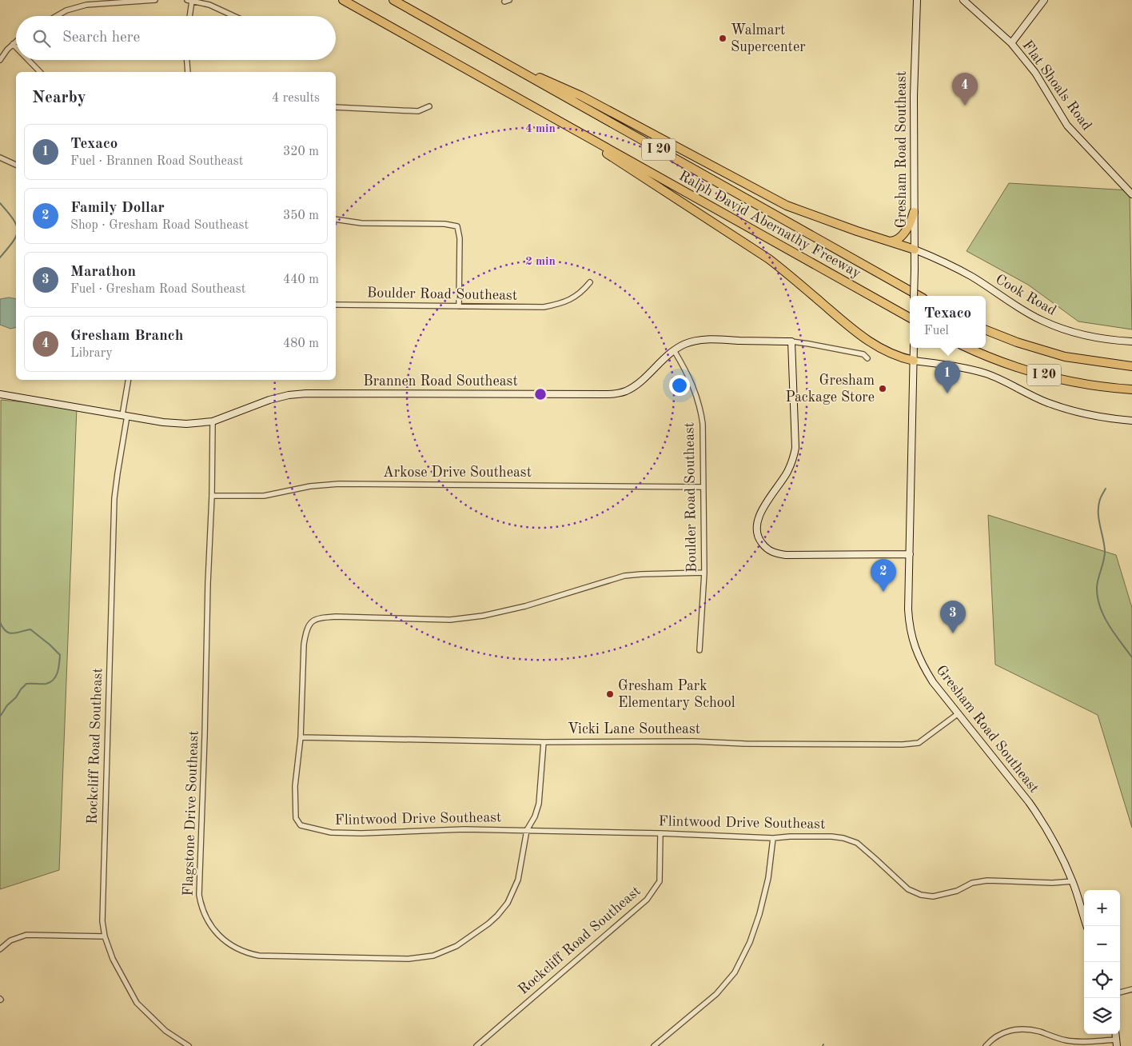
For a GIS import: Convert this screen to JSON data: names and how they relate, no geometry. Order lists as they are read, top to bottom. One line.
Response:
{"streets":{"highway":["I 20","Ralph David Abernathy Freeway"],"street":["Flat Shoals Road","Gresham Road Southeast","Boulder Road Southeast","Cook Road","Brannen Road Southeast","Arkose Drive Southeast","Vicki Lane Southeast","Rockcliff Road Southeast","Flagstone Drive Southeast","Flintwood Drive Southeast"]},"crossings":[["Gresham Road Southeast","Cook Road"],["Gresham Road Southeast","Vicki Lane Southeast"],["Gresham Road Southeast","Flintwood Drive Southeast"],["Boulder Road Southeast","Brannen Road Southeast"],["Boulder Road Southeast","Arkose Drive Southeast"],["Boulder Road Southeast","Flintwood Drive Southeast"],["Brannen Road Southeast","Rockcliff Road Southeast"],["Brannen Road Southeast","Flagstone Drive Southeast"],["Arkose Drive Southeast","Flagstone Drive Southeast"],["Vicki Lane Southeast","Flagstone Drive Southeast"],["Vicki Lane Southeast","Flintwood Drive Southeast"],["Rockcliff Road Southeast","Flintwood Drive Southeast"],["Flagstone Drive Southeast","Flintwood Drive Southeast"]],"places":["Walmart Supercenter","Gresham Package Store","Gresham Park Elementary School"],"page":{"search":"Search here","heading":["Nearby","4 results"],"pins":["4","1","2","3"],"list":[{"mark":"1","name":"Texaco","note":"Fuel · Brannen Road Southeast","value":"320 m"},{"mark":"2","name":"Family Dollar","note":"Shop · Gresham Road Southeast","value":"350 m"},{"mark":"3","name":"Marathon","note":"Fuel · Gresham Road Southeast","value":"440 m"},{"mark":"4","name":"Gresham Branch","note":"Library","value":"480 m"}],"popup":["Texaco","Fuel"],"map_buttons":["+","−"]},"rings":["4 min","2 min"]}
